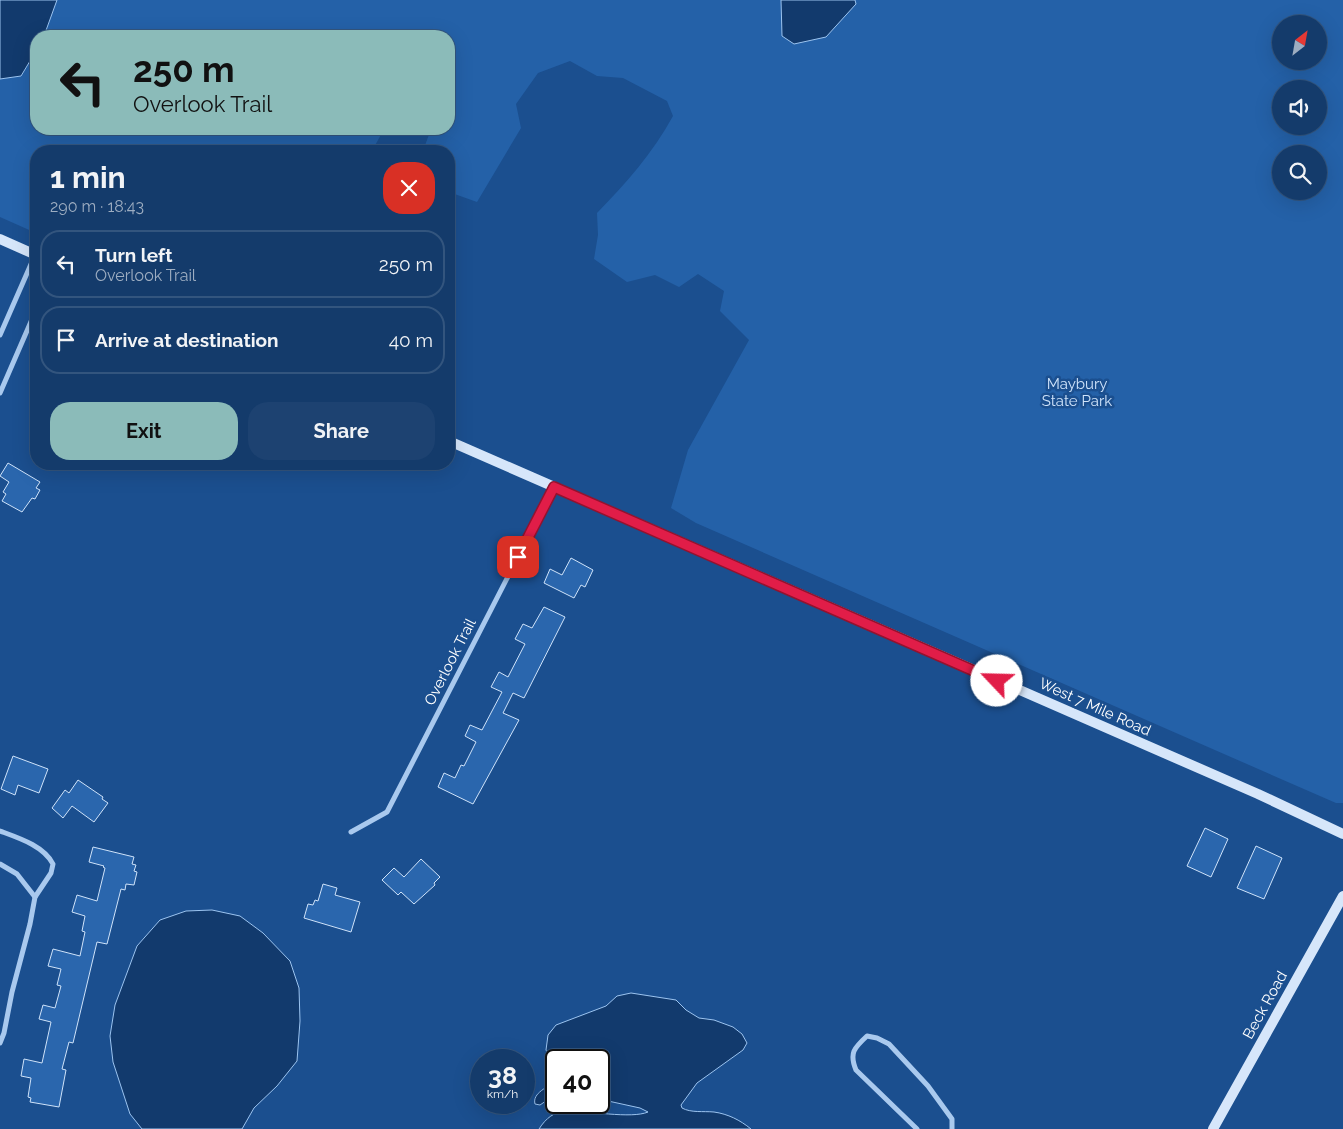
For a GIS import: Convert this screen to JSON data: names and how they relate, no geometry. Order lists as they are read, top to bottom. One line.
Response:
{"streets":{"street":["Overlook Trail","West 7 Mile Road","Beck Road"]},"crossings":[["Overlook Trail","West 7 Mile Road"]],"parks":["Maybury State Park"],"north":"top right","page":{"turn":["250 m","Overlook Trail"],"heading":["1 min","290 m · 18:43"],"list":[{"name":"Turn left","note":"Overlook Trail","value":"250 m"},{"name":"Arrive at destination","value":"40 m"}],"buttons":["Exit","Share"],"speed":"38 km/h","limit":"40"}}
